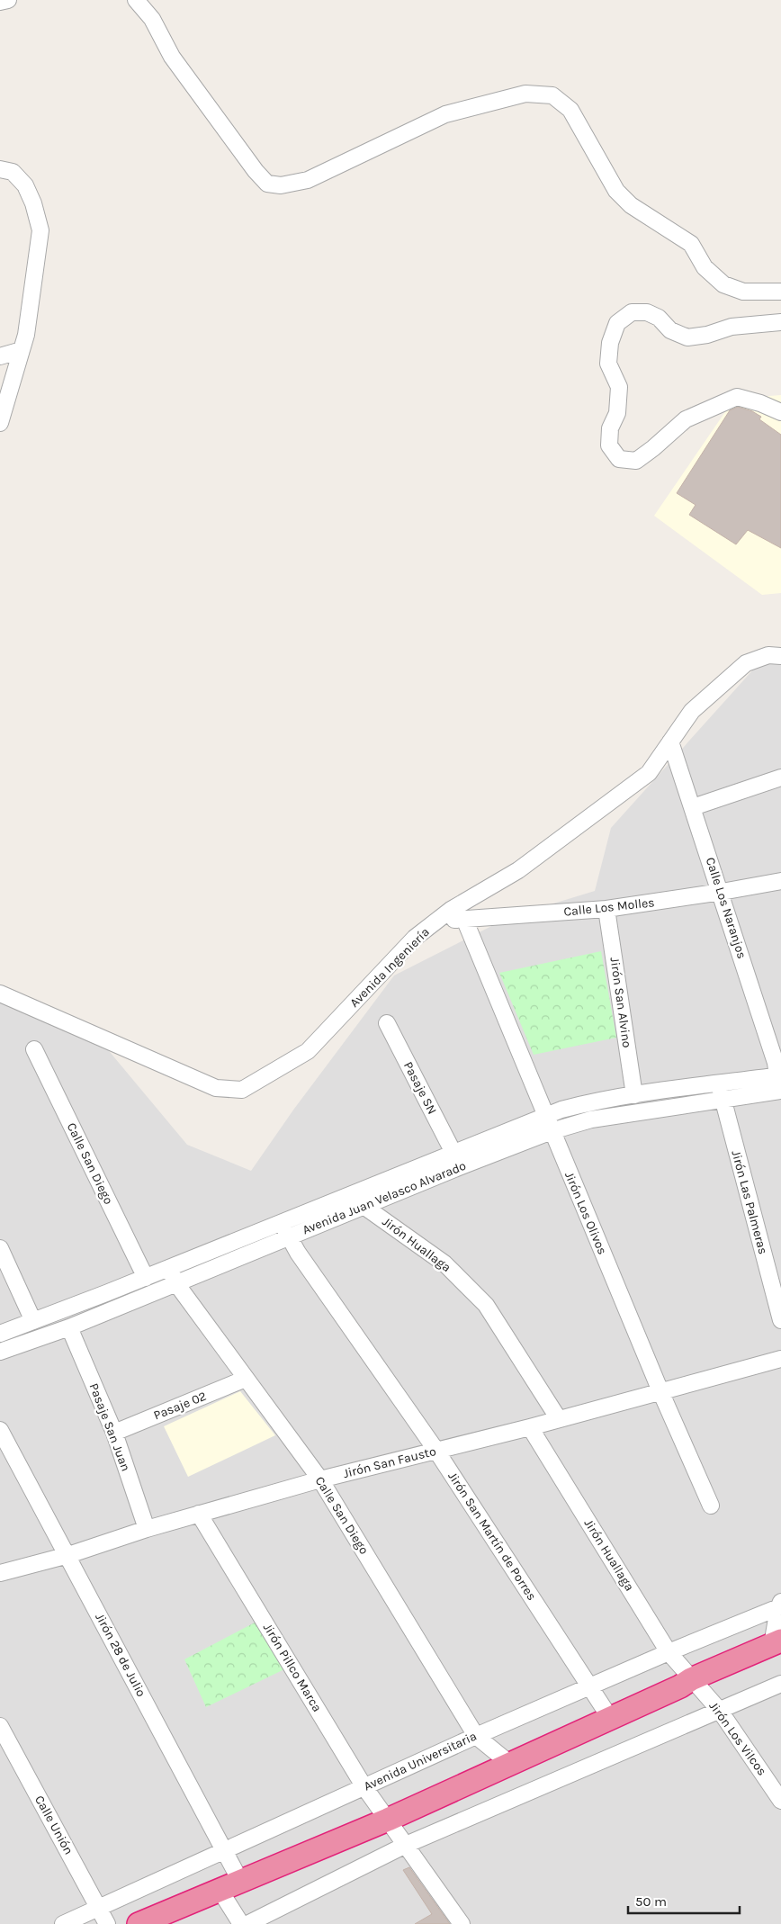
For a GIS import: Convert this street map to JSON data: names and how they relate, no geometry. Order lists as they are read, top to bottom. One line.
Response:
{"streets":{"street":["Calle Los Molles","Calle Los Naranjos","Avenida Ingeniería","Jirón San Alvino","Pasaje SN","Calle San Diego","Avenida Juan Velasco Alvarado","Jirón Las Palmeras","Jirón Los Olivos","Jirón Huallaga","Pasaje 02","Pasaje San Juan","Jirón San Fausto","Jirón San Martín de Porres","Jirón 28 de Julio","Jirón Pillco Marca","Jirón Los Vilcos","Avenida Universitaria","Calle Unión"]},"crossings":[["Calle Los Molles","Calle Los Naranjos"],["Calle Los Molles","Avenida Ingeniería"],["Calle Los Molles","Jirón San Alvino"],["Calle Los Molles","Jirón Los Olivos"],["Calle Los Naranjos","Avenida Ingeniería"],["Calle Los Naranjos","Avenida Juan Velasco Alvarado"],["Jirón San Alvino","Avenida Juan Velasco Alvarado"],["Pasaje SN","Avenida Juan Velasco Alvarado"],["Calle San Diego","Avenida Juan Velasco Alvarado"],["Calle San Diego","Pasaje 02"],["Calle San Diego","Jirón San Fausto"],["Calle San Diego","Avenida Universitaria"],["Avenida Juan Velasco Alvarado","Jirón Las Palmeras"],["Avenida Juan Velasco Alvarado","Jirón Los Olivos"],["Avenida Juan Velasco Alvarado","Jirón Huallaga"],["Avenida Juan Velasco Alvarado","Pasaje San Juan"],["Avenida Juan Velasco Alvarado","Jirón San Martín de Porres"],["Jirón Los Olivos","Jirón San Fausto"],["Jirón Huallaga","Jirón San Fausto"],["Jirón Huallaga","Jirón Los Vilcos"],["Jirón Huallaga","Avenida Universitaria"],["Pasaje 02","Pasaje San Juan"],["Pasaje San Juan","Jirón San Fausto"],["Jirón San Fausto","Jirón San Martín de Porres"],["Jirón San Fausto","Jirón 28 de Julio"],["Jirón San Fausto","Jirón Pillco Marca"],["Jirón San Martín de Porres","Avenida Universitaria"],["Jirón 28 de Julio","Avenida Universitaria"],["Jirón Pillco Marca","Avenida Universitaria"],["Avenida Universitaria","Calle Unión"]],"scale_bar":"50 m"}
